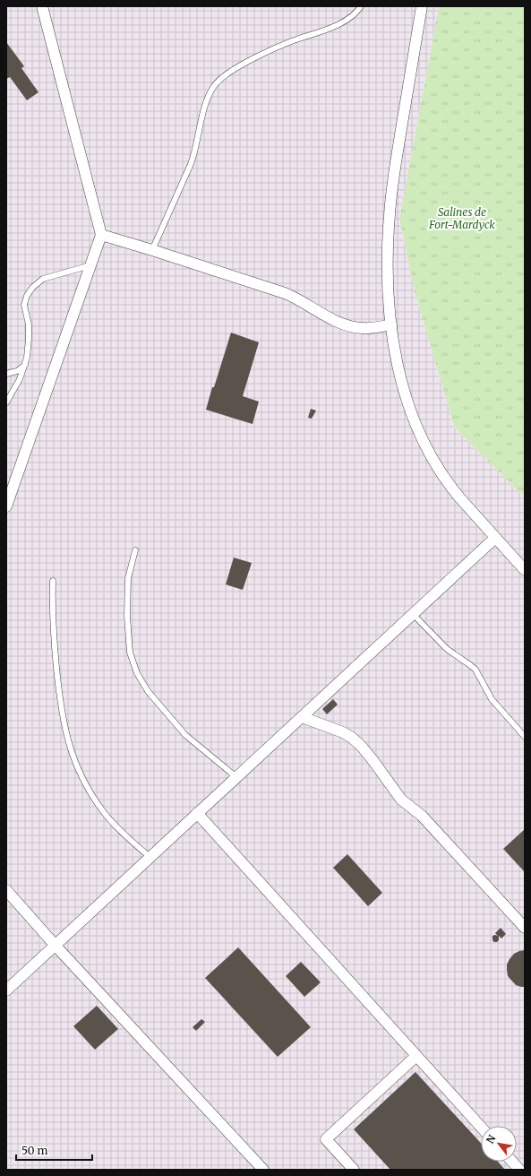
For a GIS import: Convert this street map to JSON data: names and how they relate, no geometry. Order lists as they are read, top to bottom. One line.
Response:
{"parks":["Salines de Fort-Mardyck"],"scale_bar":"50 m","north":"top left"}
